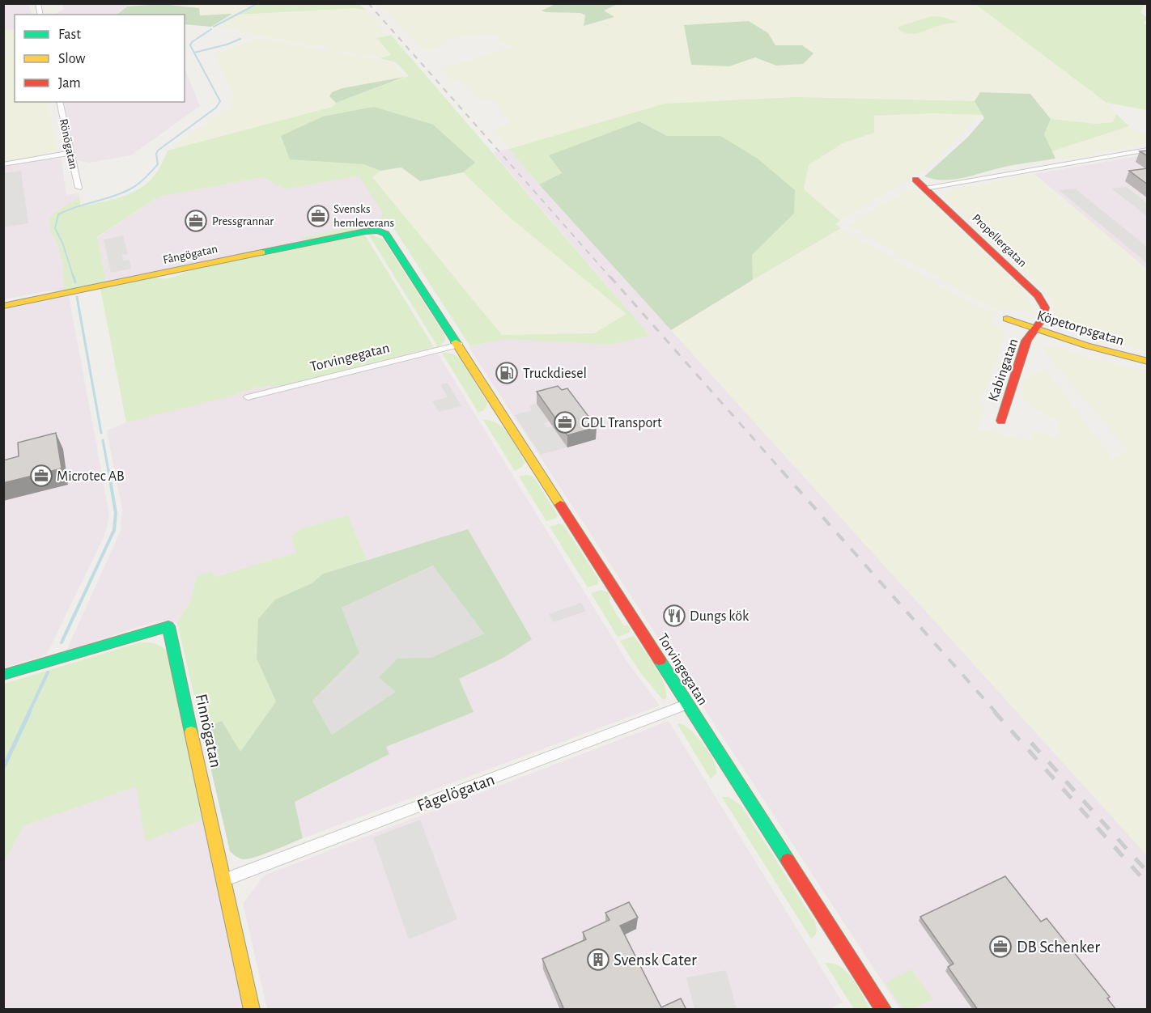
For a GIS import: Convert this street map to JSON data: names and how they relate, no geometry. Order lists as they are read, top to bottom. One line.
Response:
{"streets":{"street":["Rönögatan","Propellergatan","Fångögatan","Köpetorpsgatan","Torvingegatan","Kabingatan","Finnögatan","Fågelögatan"]},"crossings":[["Propellergatan","Köpetorpsgatan"],["Propellergatan","Kabingatan"],["Fångögatan","Torvingegatan"],["Köpetorpsgatan","Kabingatan"],["Torvingegatan","Fågelögatan"],["Finnögatan","Fågelögatan"]],"places":{"office":["Svensks hemleverans","Pressgrannar","GDL Transport","Microtec AB","DB Schenker"],"fuel station":["Truckdiesel"],"restaurant":["Dungs kök"],"building":["Svensk Cater"]},"legend":["Fast","Slow","Jam"]}
